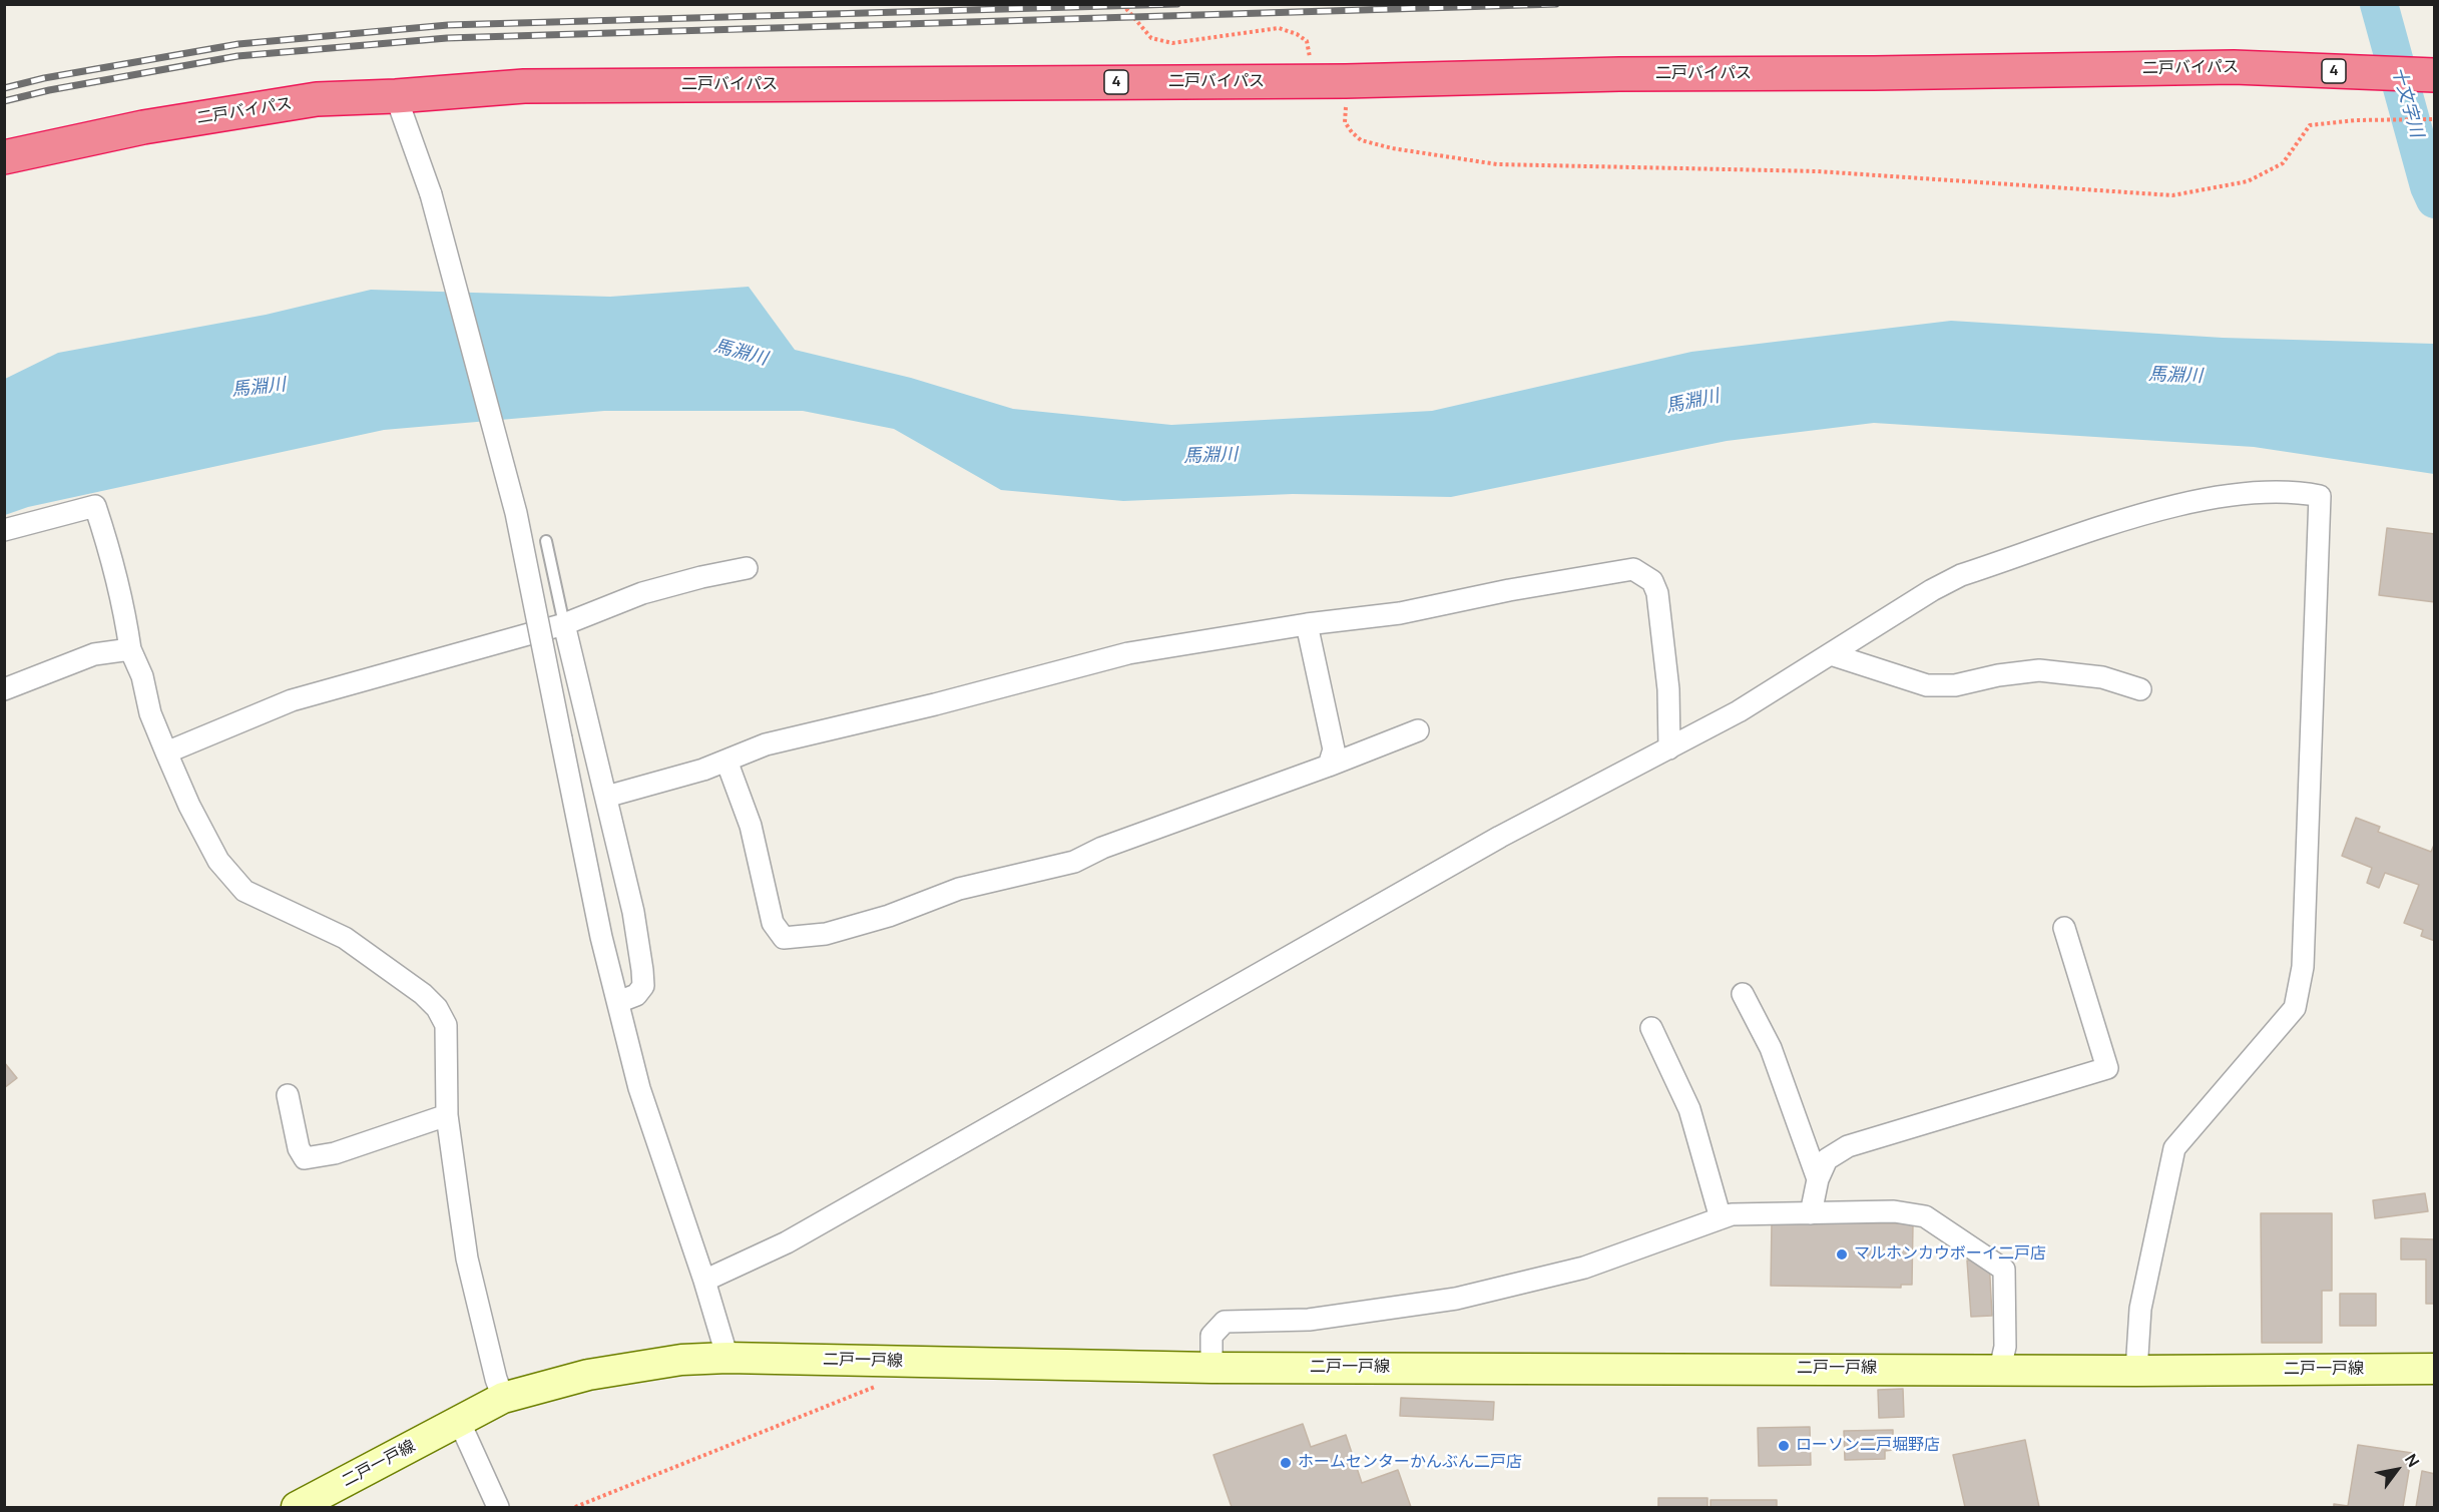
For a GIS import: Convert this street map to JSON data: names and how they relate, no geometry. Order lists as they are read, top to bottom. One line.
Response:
{"streets":{"highway":["二戸バイパス","4"],"main road":["二戸一戸線"]},"water":["十文字川","馬淵川"],"places":["マルホンカウボーイ二戸店","ローソン二戸堀野店","ホームセンターかんぶん二戸店"],"north":"top right"}
